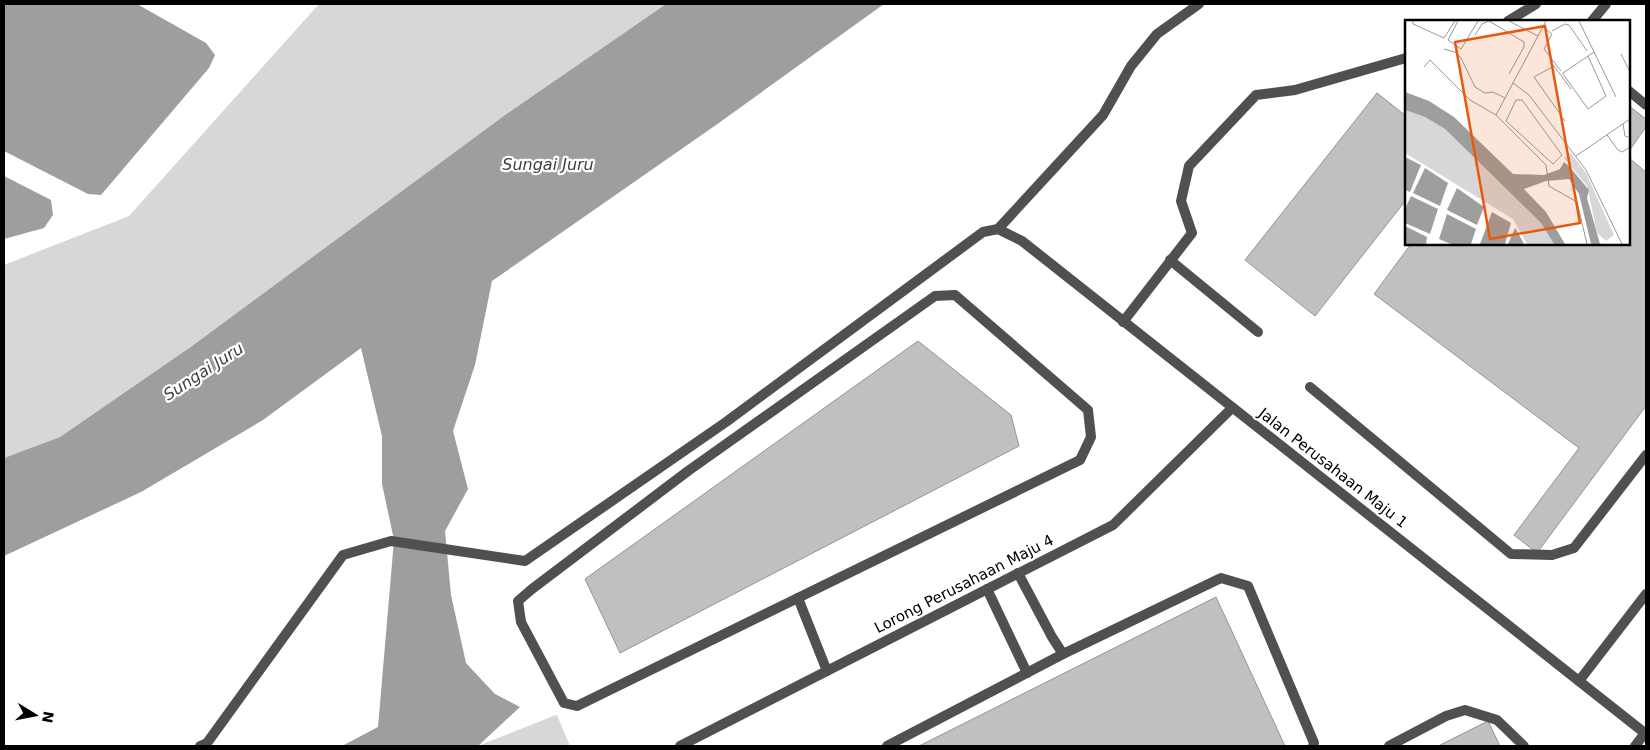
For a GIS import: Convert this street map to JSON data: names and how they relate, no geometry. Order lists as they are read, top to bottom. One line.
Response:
{"streets":{"street":["Jalan Perusahaan Maju 1","Lorong Perusahaan Maju 4"]},"crossings":[["Jalan Perusahaan Maju 1","Lorong Perusahaan Maju 4"]],"water":["Sungai Juru"],"north":"right"}
